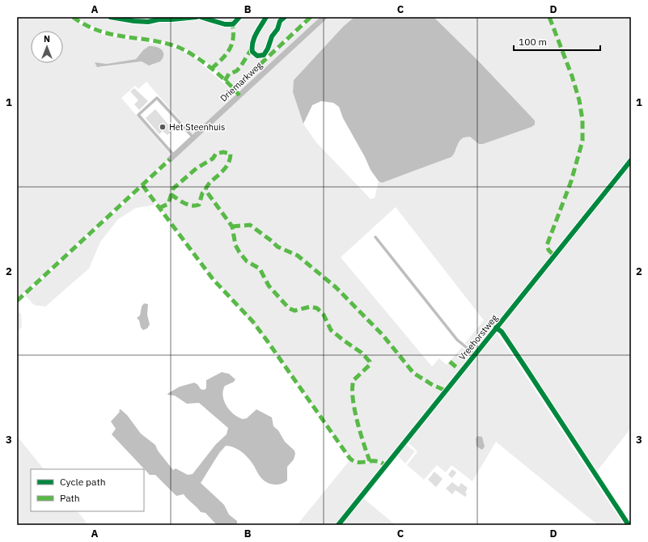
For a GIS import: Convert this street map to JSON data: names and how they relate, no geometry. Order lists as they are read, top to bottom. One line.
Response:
{"streets":{"street":["Driemarkweg","Vreehorstweg"]},"places":["Het Steenhuis"],"legend":["Cycle path","Path"],"scale_bar":"100 m","north":"top","grid":{"columns":["A","B","C","D"],"rows":["1","2","3"]}}
